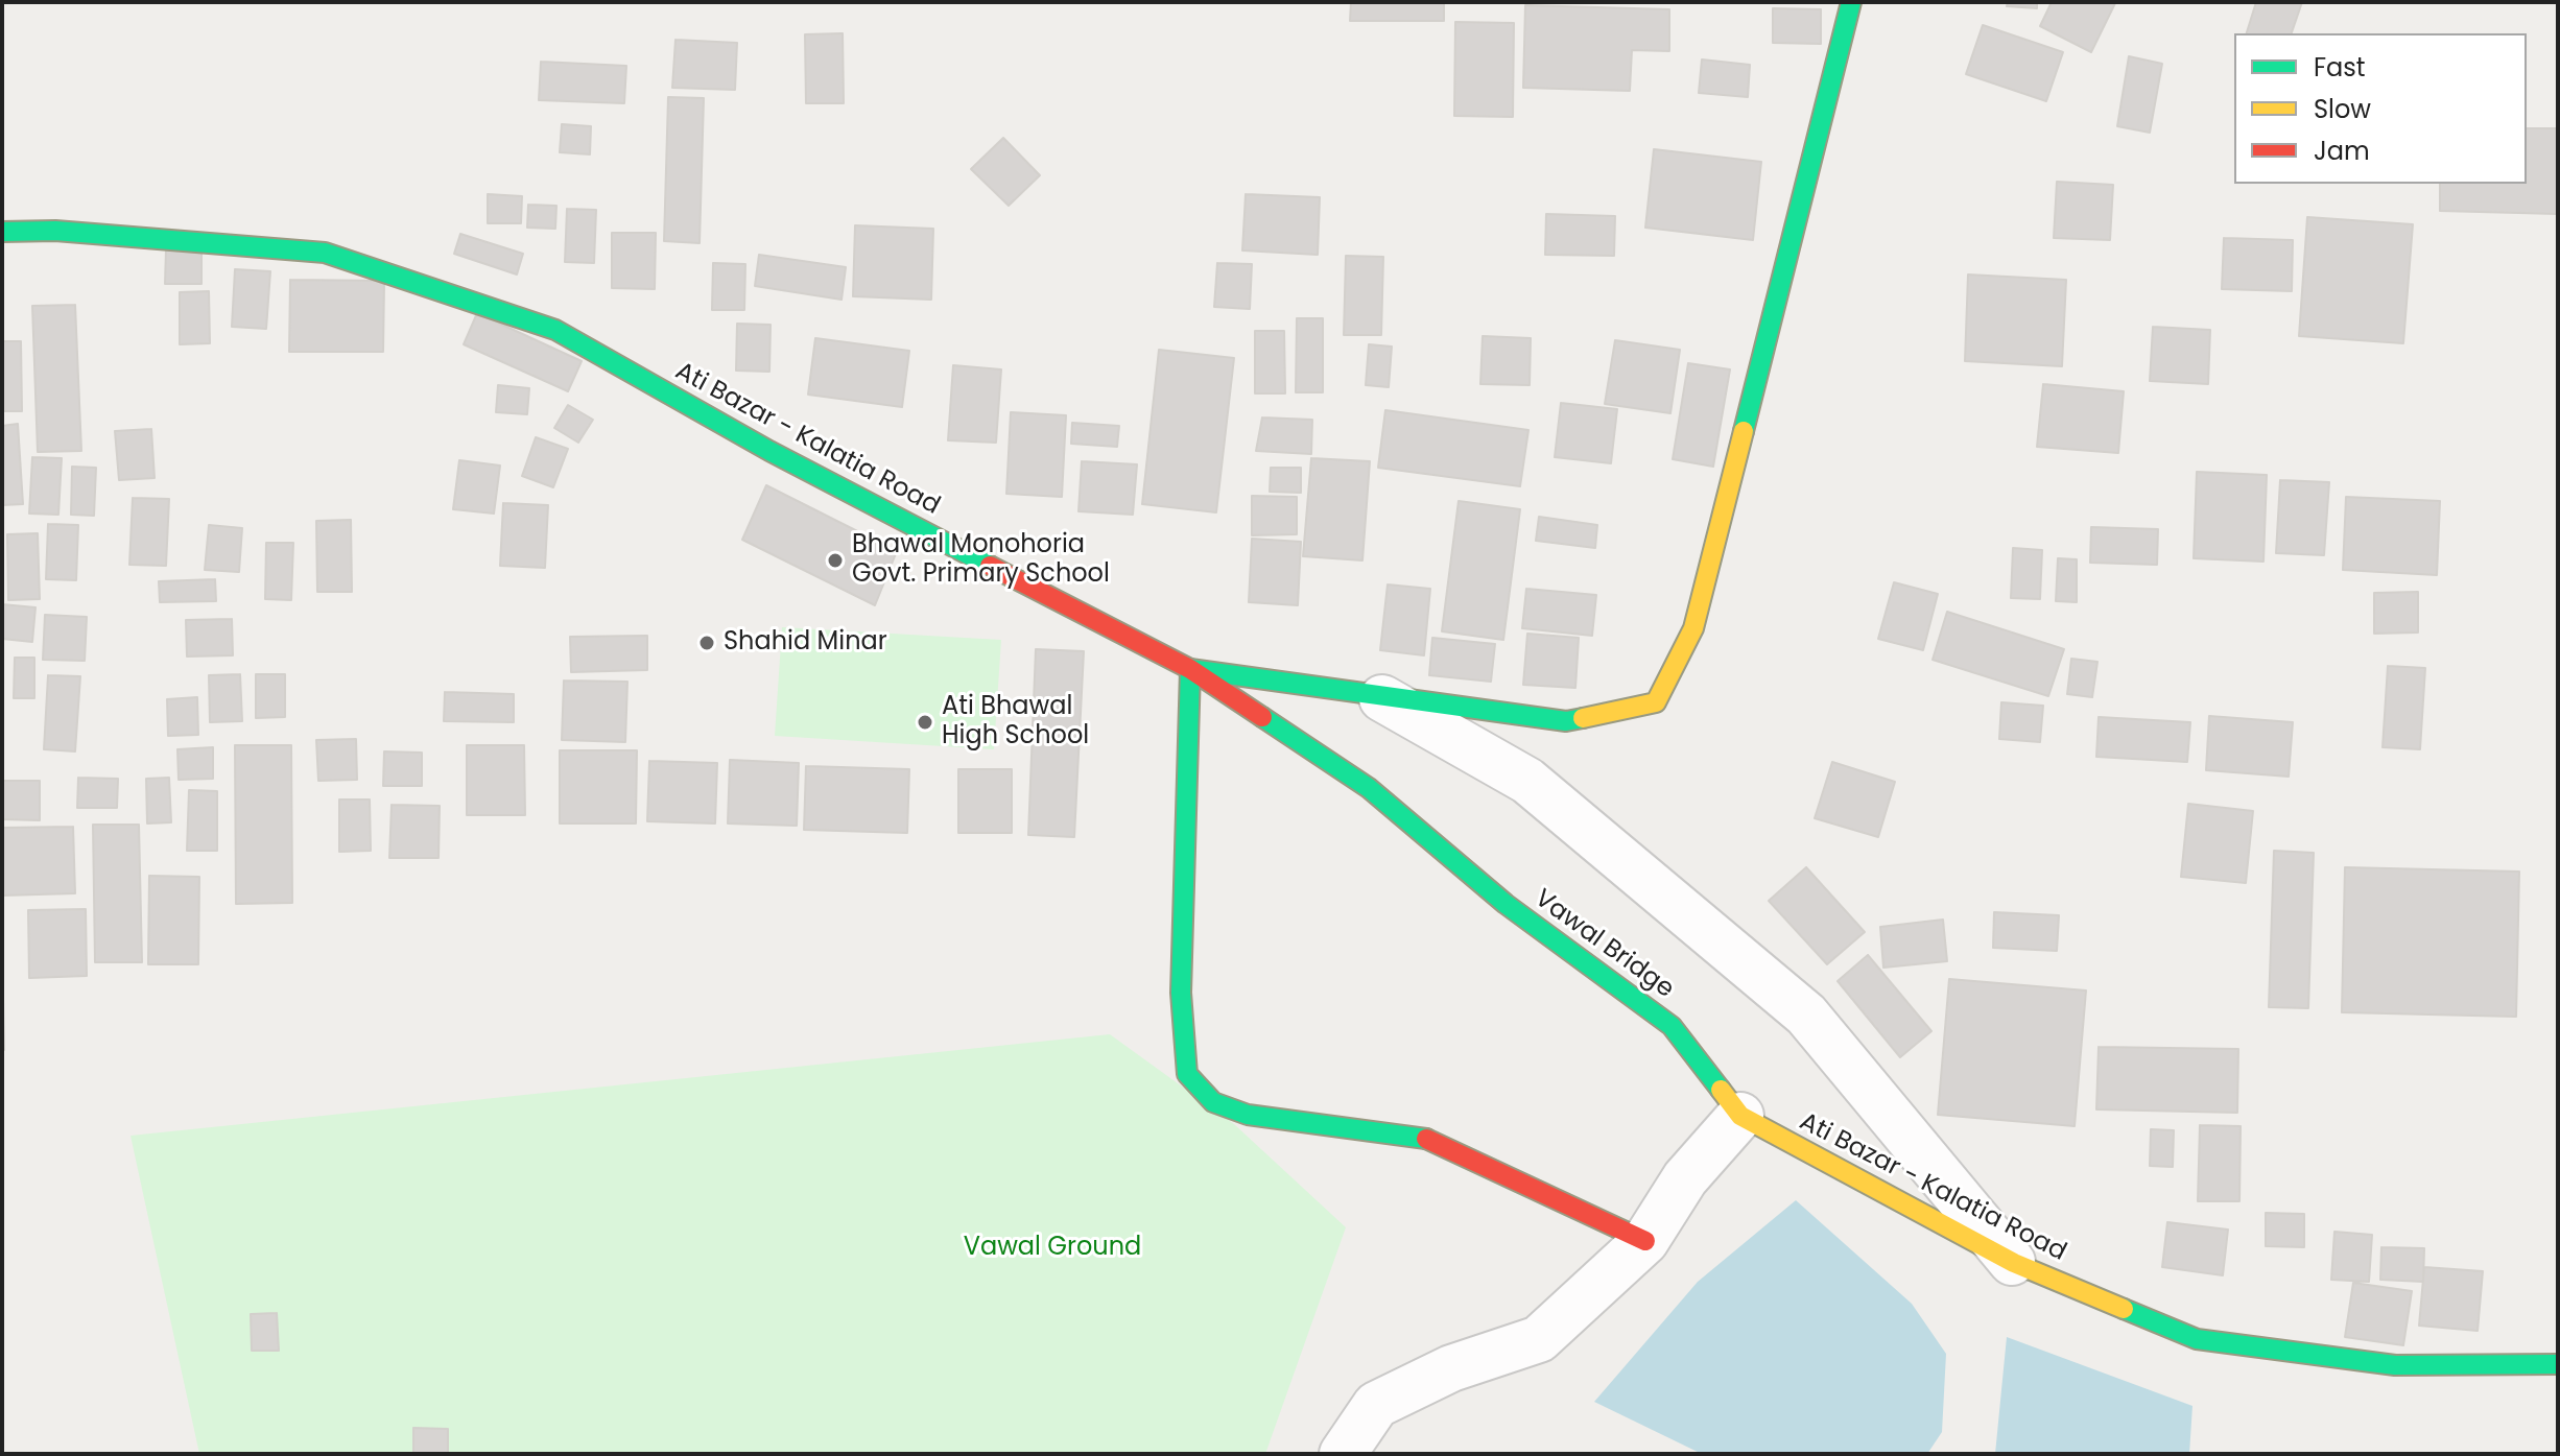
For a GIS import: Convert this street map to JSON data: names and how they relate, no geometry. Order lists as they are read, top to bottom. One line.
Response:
{"streets":{"main road":["Ati Bazar - Kalatia Road","Vawal Bridge"]},"crossings":[["Ati Bazar - Kalatia Road","Vawal Bridge"]],"parks":["Vawal Ground"],"places":["Bhawal Monohoria Govt. Primary School","Shahid Minar","Ati Bhawal High School"],"legend":["Fast","Slow","Jam"]}
